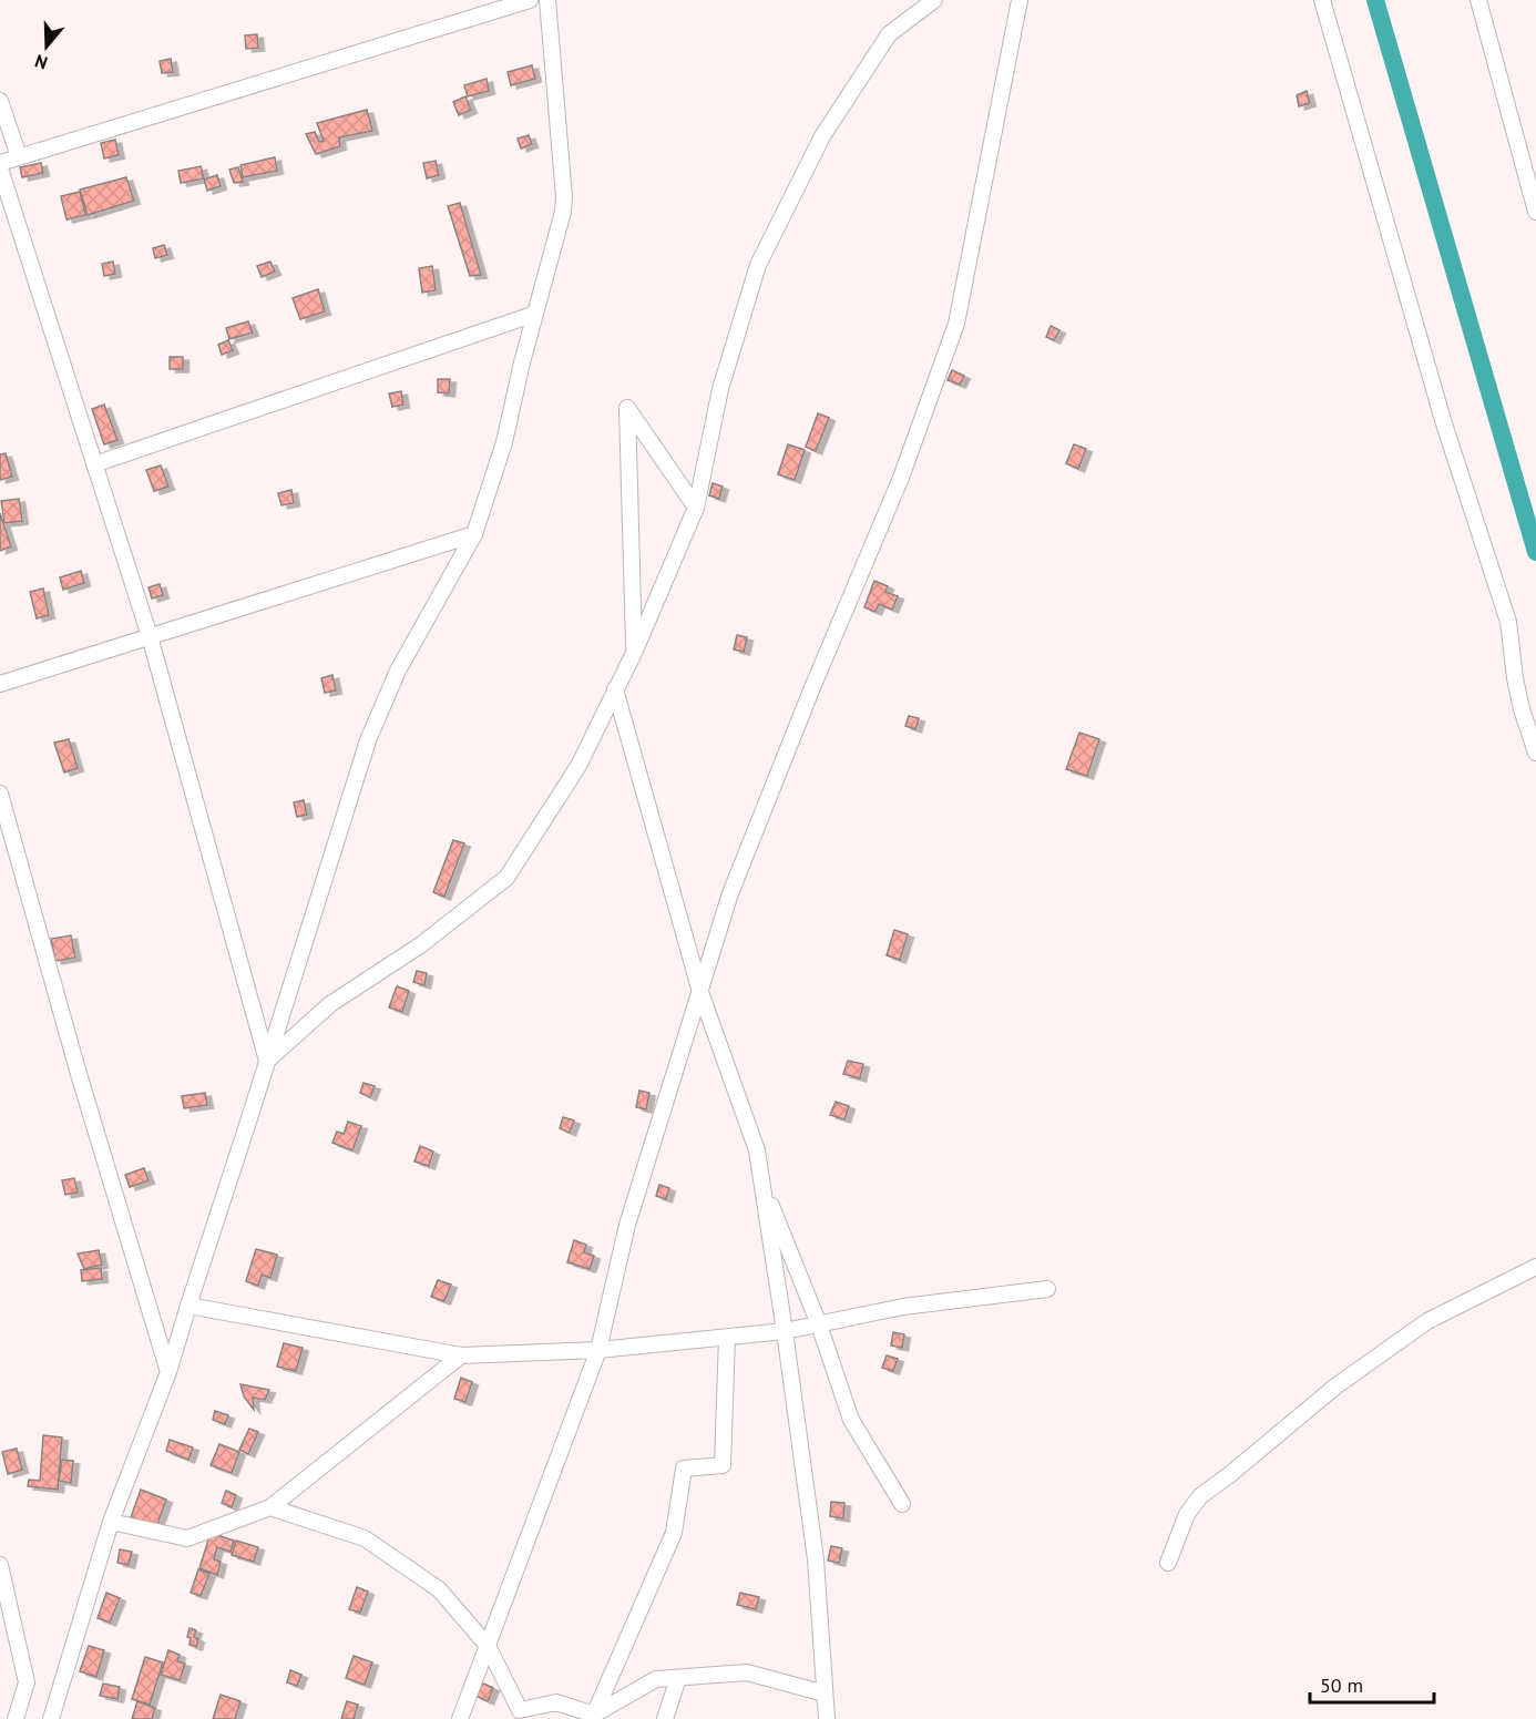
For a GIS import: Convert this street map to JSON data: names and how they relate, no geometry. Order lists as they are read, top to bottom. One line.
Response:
{"scale_bar":"50 m","north":"bottom"}
